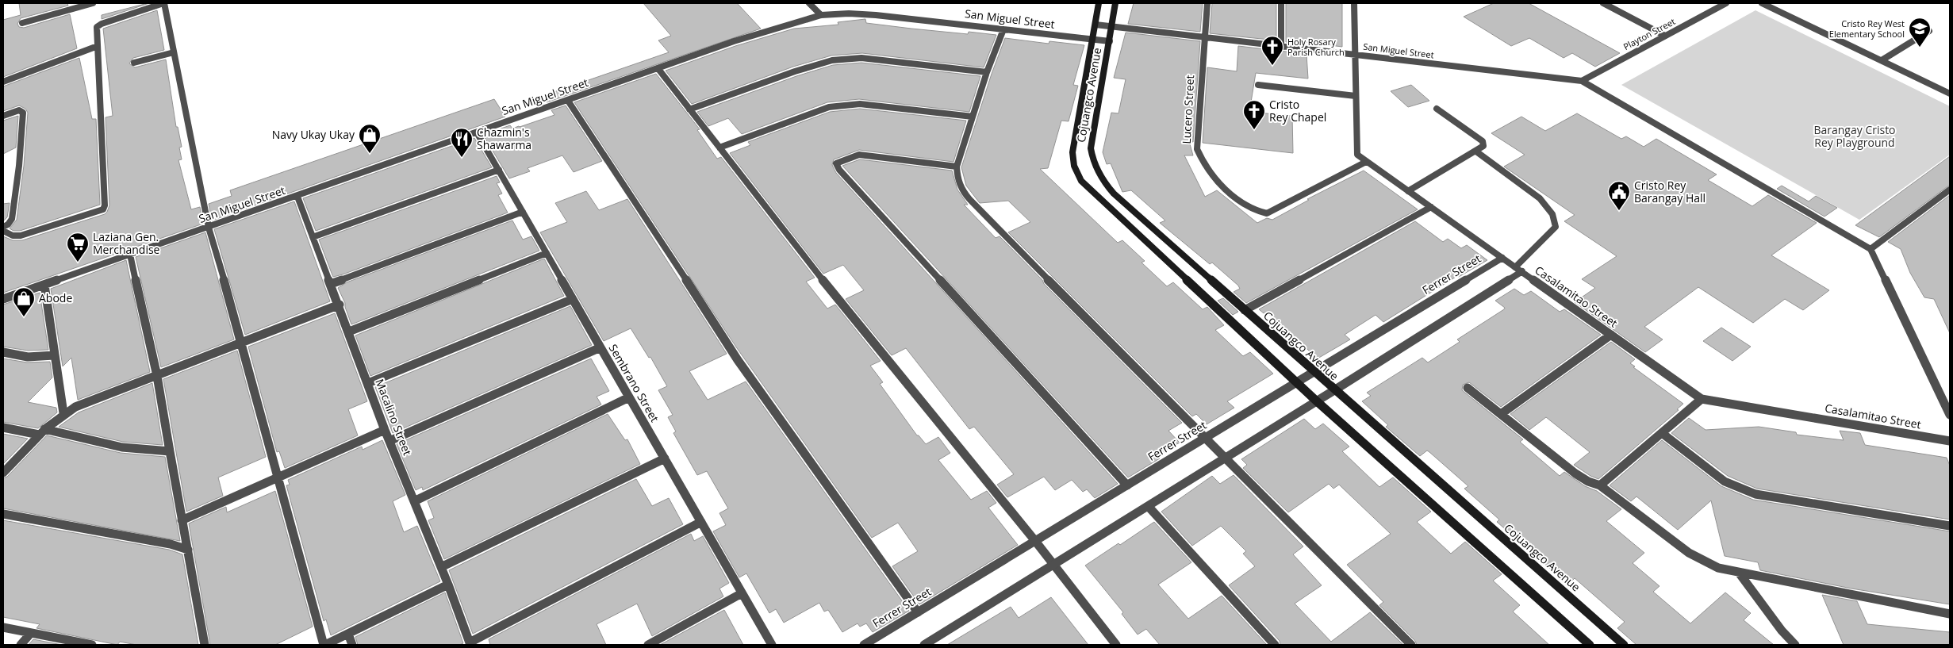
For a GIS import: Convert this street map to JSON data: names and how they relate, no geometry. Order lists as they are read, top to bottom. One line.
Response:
{"streets":{"main road":["Cojuangco Avenue"],"street":["San Miguel Street","Playton Street","Lucero Street","Ferrer Street","Casalamitao Street","Sembrano Street","Macalino Street"]},"crossings":[["San Miguel Street","Playton Street"],["San Miguel Street","Cojuangco Avenue"],["San Miguel Street","Lucero Street"],["San Miguel Street","Casalamitao Street"],["San Miguel Street","Sembrano Street"],["San Miguel Street","Macalino Street"],["Cojuangco Avenue","Ferrer Street"],["Lucero Street","Casalamitao Street"],["Ferrer Street","Casalamitao Street"]],"parks":["Barangay Cristo Rey Playground"],"places":{"school or university":["Cristo Rey West Elementary School"],"church":["Holy Rosary Parish Church","Cristo Rey Chapel"],"shop":["Navy Ukay Ukay","Abode"],"restaurant":["Chazmin's Shawarma"],"public building":["Cristo Rey Barangay Hall"],"supermarket":["Laziana Gen. Merchandise"]}}
